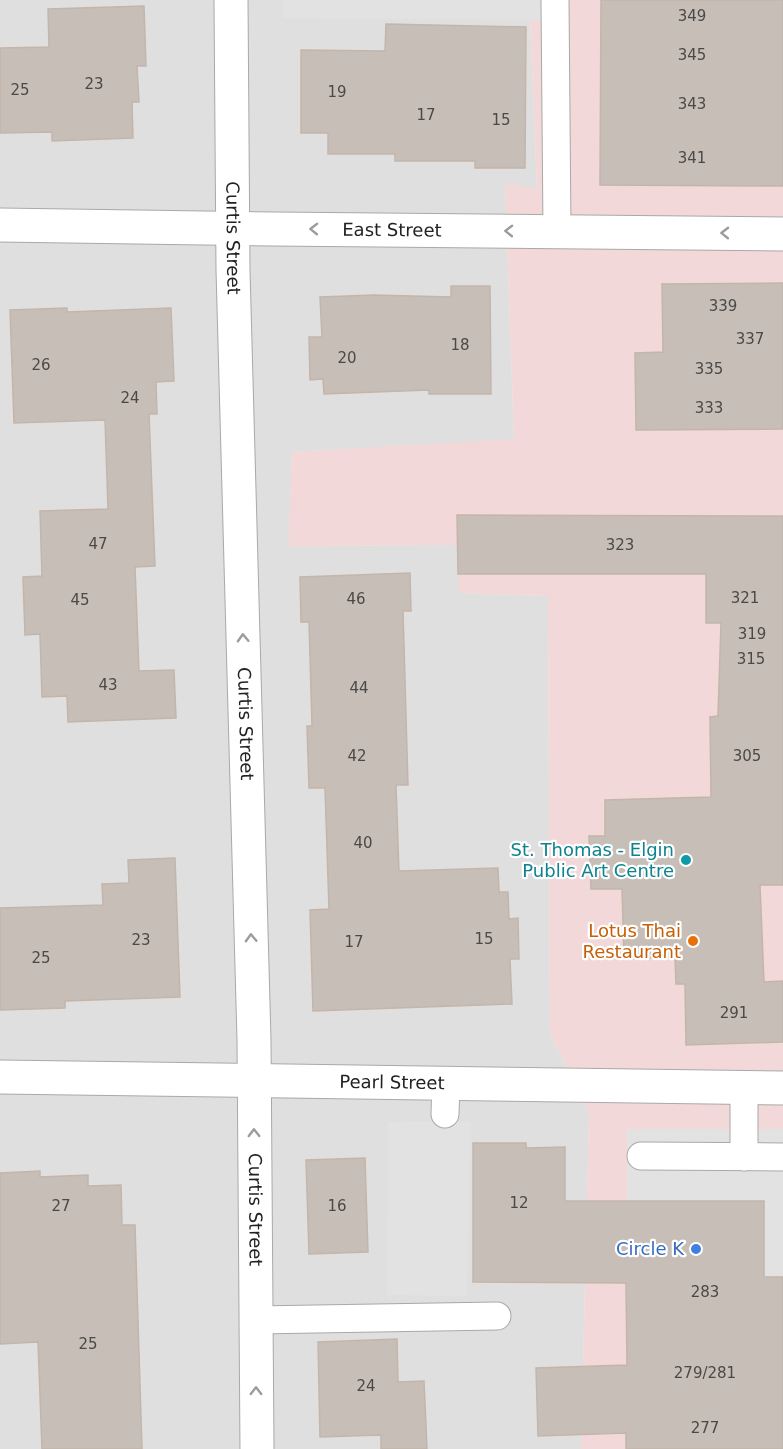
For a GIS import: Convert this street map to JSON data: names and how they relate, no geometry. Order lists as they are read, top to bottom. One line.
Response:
{"streets":{"street":["East Street","Curtis Street","Pearl Street"]},"crossings":[["East Street","Curtis Street"],["Curtis Street","Pearl Street"]],"one_way":["East Street","Curtis Street"],"places":["St. Thomas - Elgin Public Art Centre","Lotus Thai Restaurant","Circle K"],"house_numbers":["349","345","23","25","19","343","17","15","341","339","337","18","20","26","335","24","333","47","323","321","46","45","319","315","43","44","42","305","40","15","23","17","25","291","12","27","16","283","25","279/281","24","277"]}
